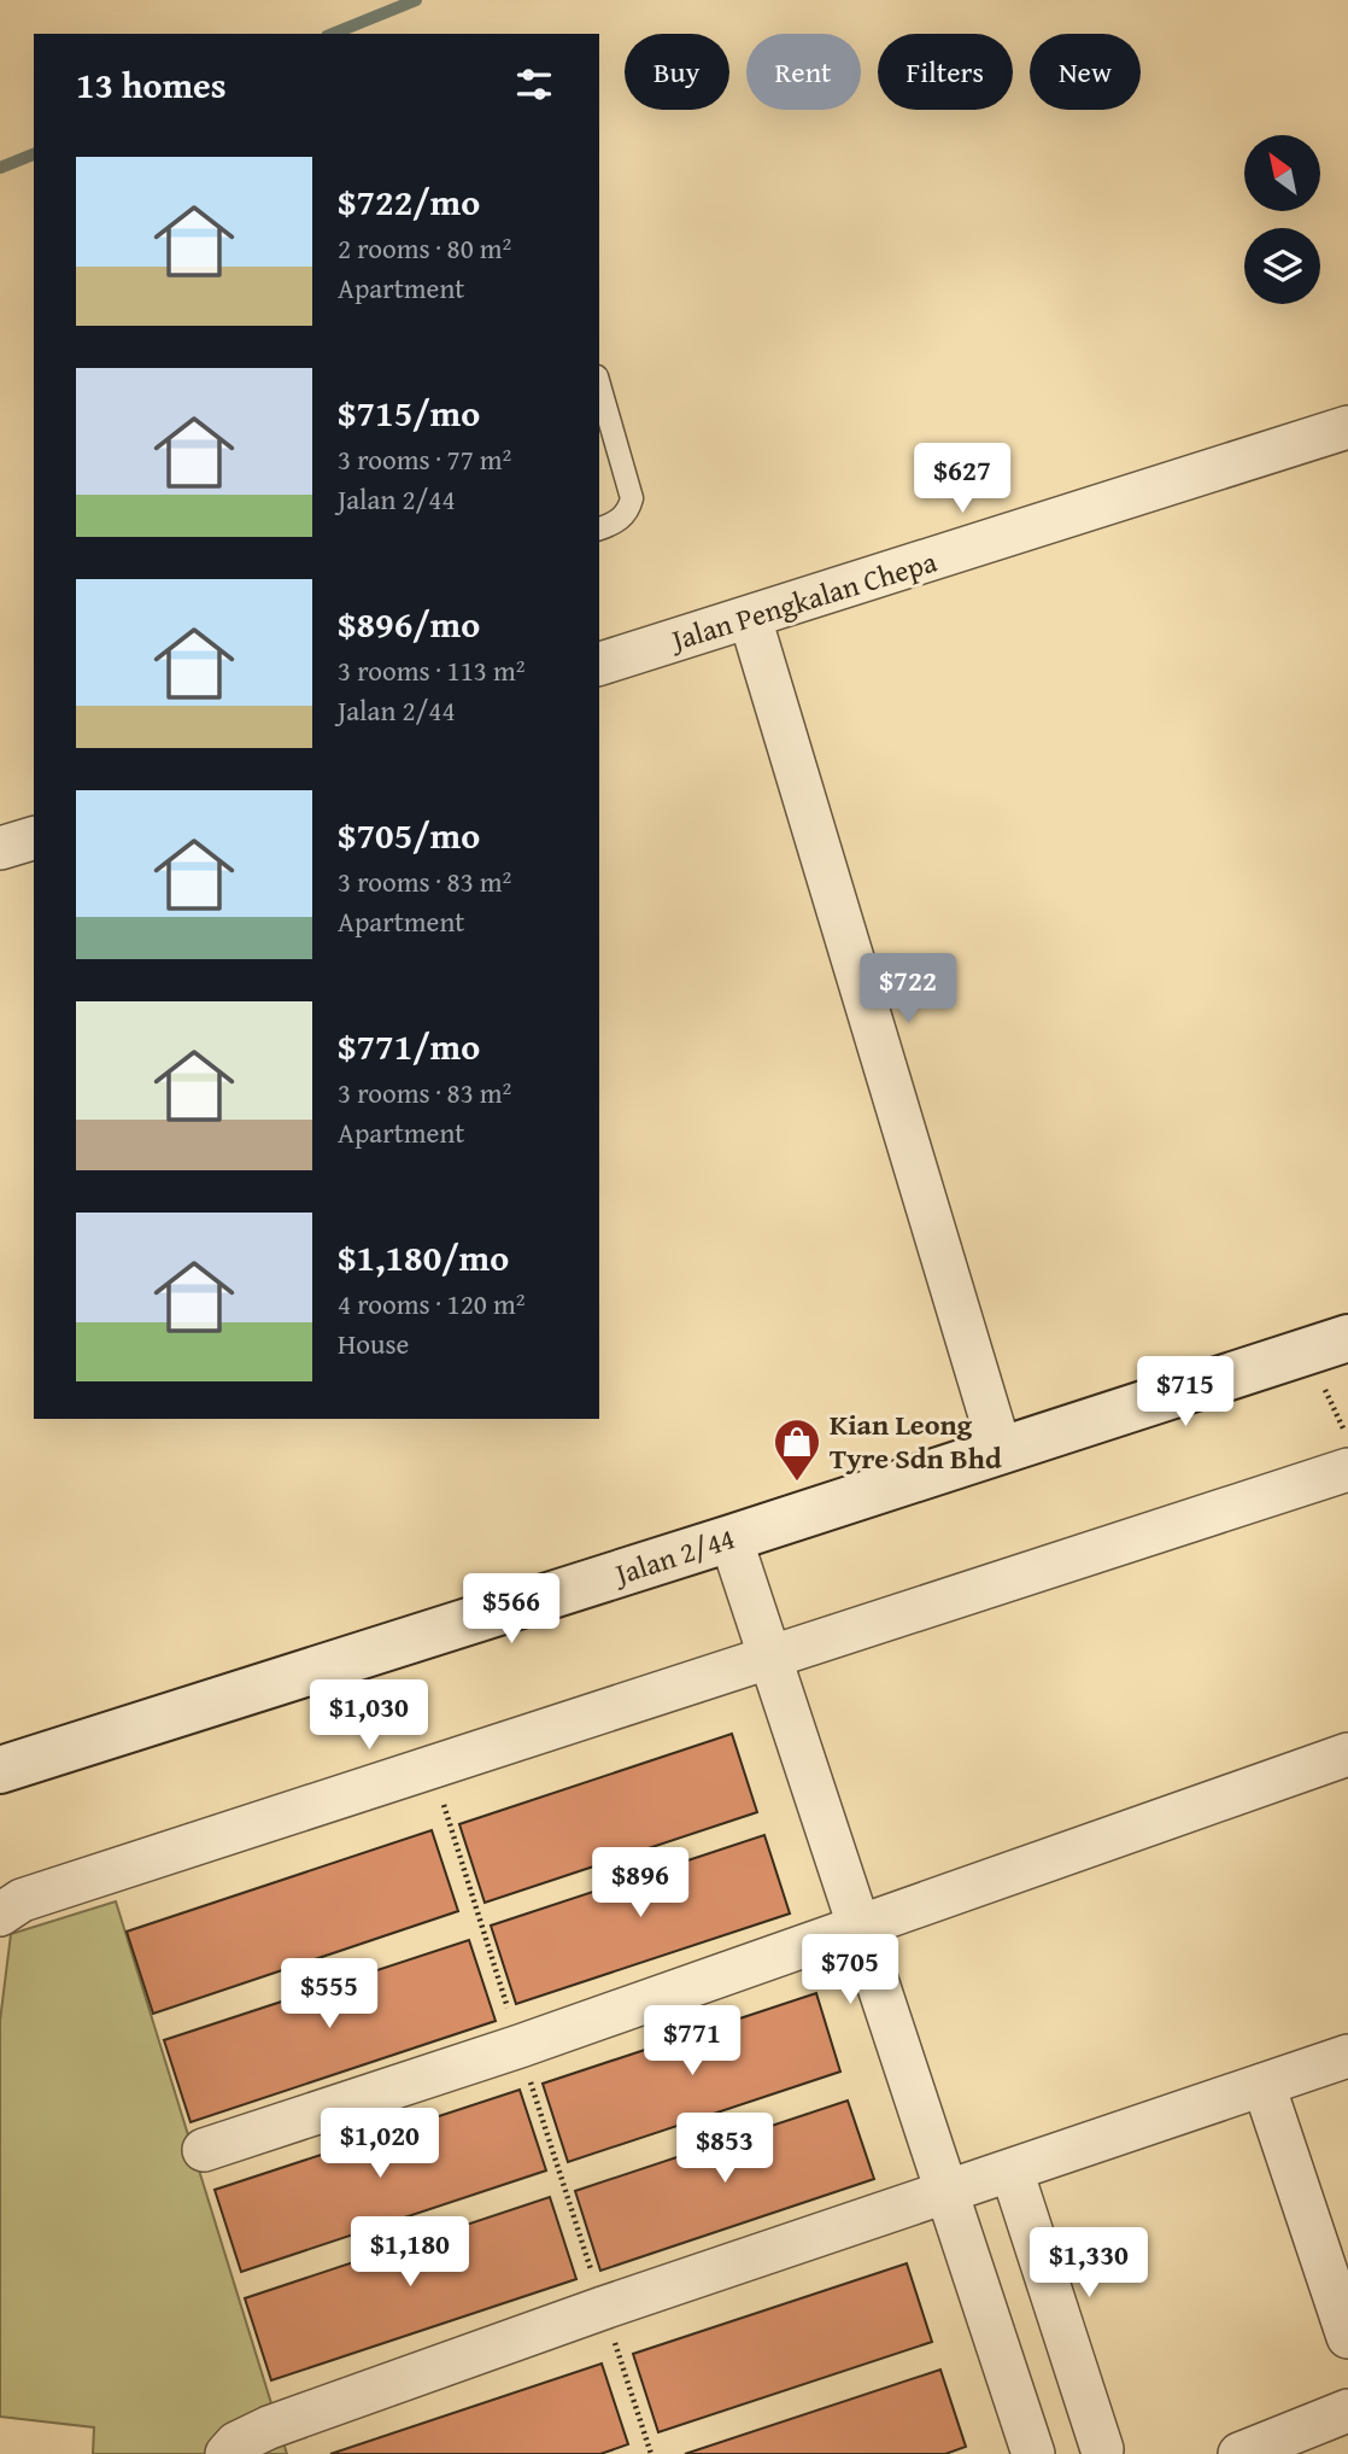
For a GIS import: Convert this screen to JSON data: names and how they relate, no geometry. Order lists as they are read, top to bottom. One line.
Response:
{"streets":{"street":["Jalan Pengkalan Chepa","Jalan 2/44"]},"places":{"shop":["Kian Leong Tyre Sdn Bhd"]},"north":"top left","page":{"chip":["Buy","Rent","Filters","New"],"heading":"13 homes","list":[{"name":"$722/mo","note":"2 rooms · 80 m² · Apartment"},{"name":"$715/mo","note":"3 rooms · 77 m² · Jalan 2/44"},{"name":"$896/mo","note":"3 rooms · 113 m² · Jalan 2/44"},{"name":"$705/mo","note":"3 rooms · 83 m² · Apartment"},{"name":"$771/mo","note":"3 rooms · 83 m² · Apartment"},{"name":"$1,180/mo","note":"4 rooms · 120 m² · House"}],"price":["$627","$722","$715","$566","$1,030","$896","$705","$555","$771","$1,020","$853","$1,180","$1,330"]}}
